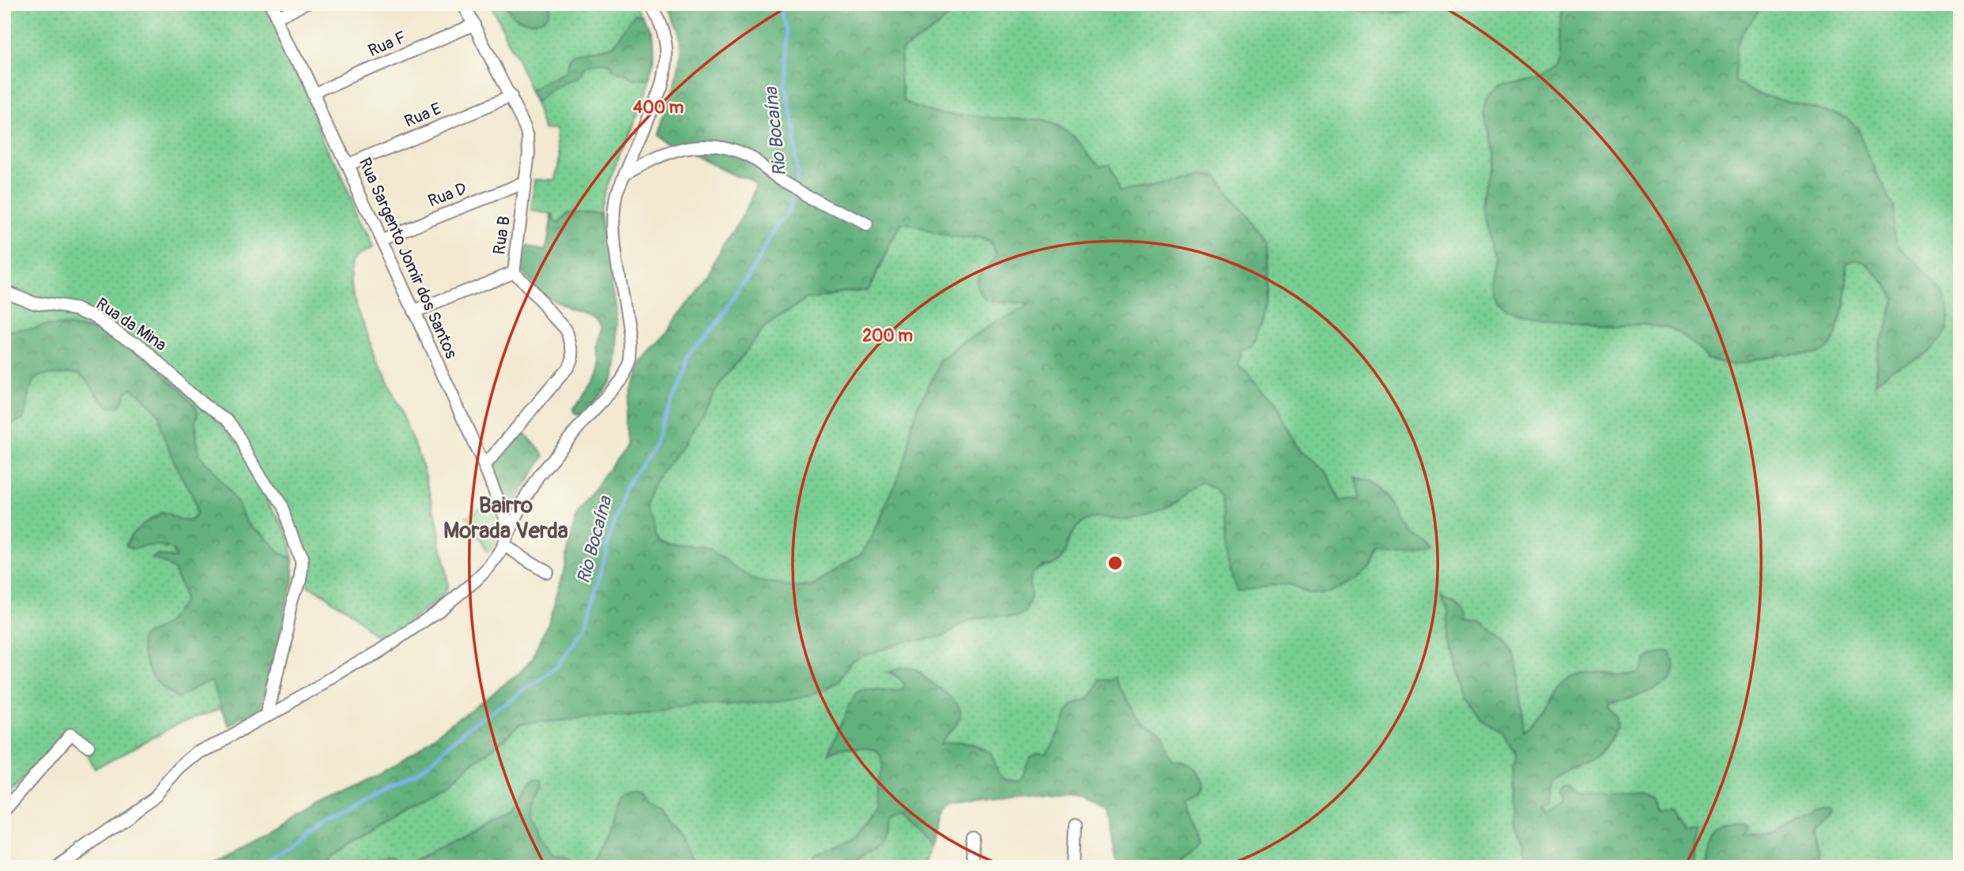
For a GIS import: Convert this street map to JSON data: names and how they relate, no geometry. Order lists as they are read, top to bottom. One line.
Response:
{"streets":{"street":["Rua F","Rua E","Rua D","Rua B","Rua Sargento Jomir dos Santos","Rua da Mina"]},"crossings":[["Rua F","Rua B"],["Rua F","Rua Sargento Jomir dos Santos"],["Rua E","Rua B"],["Rua E","Rua Sargento Jomir dos Santos"],["Rua D","Rua B"],["Rua D","Rua Sargento Jomir dos Santos"],["Rua B","Rua Sargento Jomir dos Santos"]],"districts":["Bairro Morada Verda"],"water":["Rio Bocaína"],"rings":["400 m","200 m"]}
